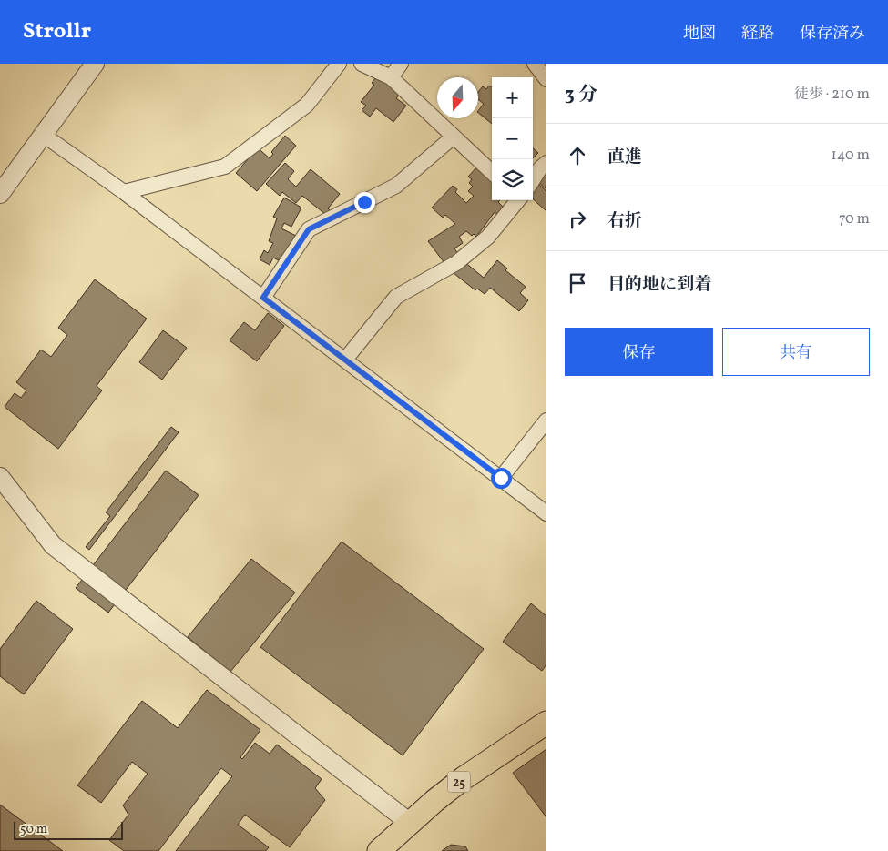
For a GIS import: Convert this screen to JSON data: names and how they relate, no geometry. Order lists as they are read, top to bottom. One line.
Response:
{"streets":{"main road":["25"]},"scale_bar":"50 m","north":"bottom","page":{"header":"Strollr","nav":["地図","経路","保存済み"],"heading":["3 分","徒歩 · 210 m"],"map_buttons":["+","−"],"list":[["直進","140 m"],["右折","70 m"],"目的地に到着"],"buttons":["保存","共有"],"scale":"50 m"}}
